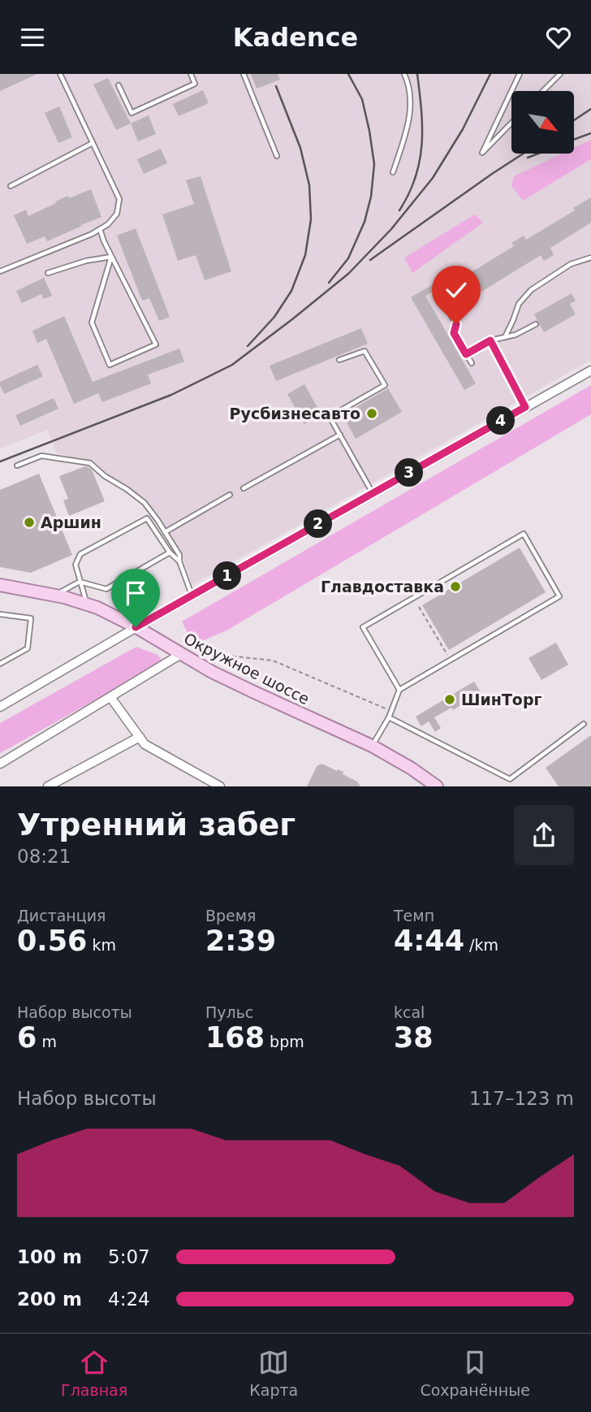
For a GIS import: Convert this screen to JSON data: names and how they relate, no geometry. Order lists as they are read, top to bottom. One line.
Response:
{"streets":{"main road":["Окружное шоссе"]},"places":["Русбизнесавто","Аршин","Главдоставка","ШинТорг"],"north":"bottom right","page":{"header":"Kadence","pins":["4","3","2","1"],"heading":["Утренний забег","08:21"],"stats":[["Дистанция","0.56 km"],["Время","2:39"],["Темп","4:44 /km"],["Набор высоты","6 m"],["Пульс","168 bpm"],["kcal","38"]],"chart":["Набор высоты","117–123 m"],"list":[{"name":"100 m","note":"5:07"},{"name":"200 m","note":"4:24"}],"tabs":["Главная","Карта","Сохранённые"]}}
